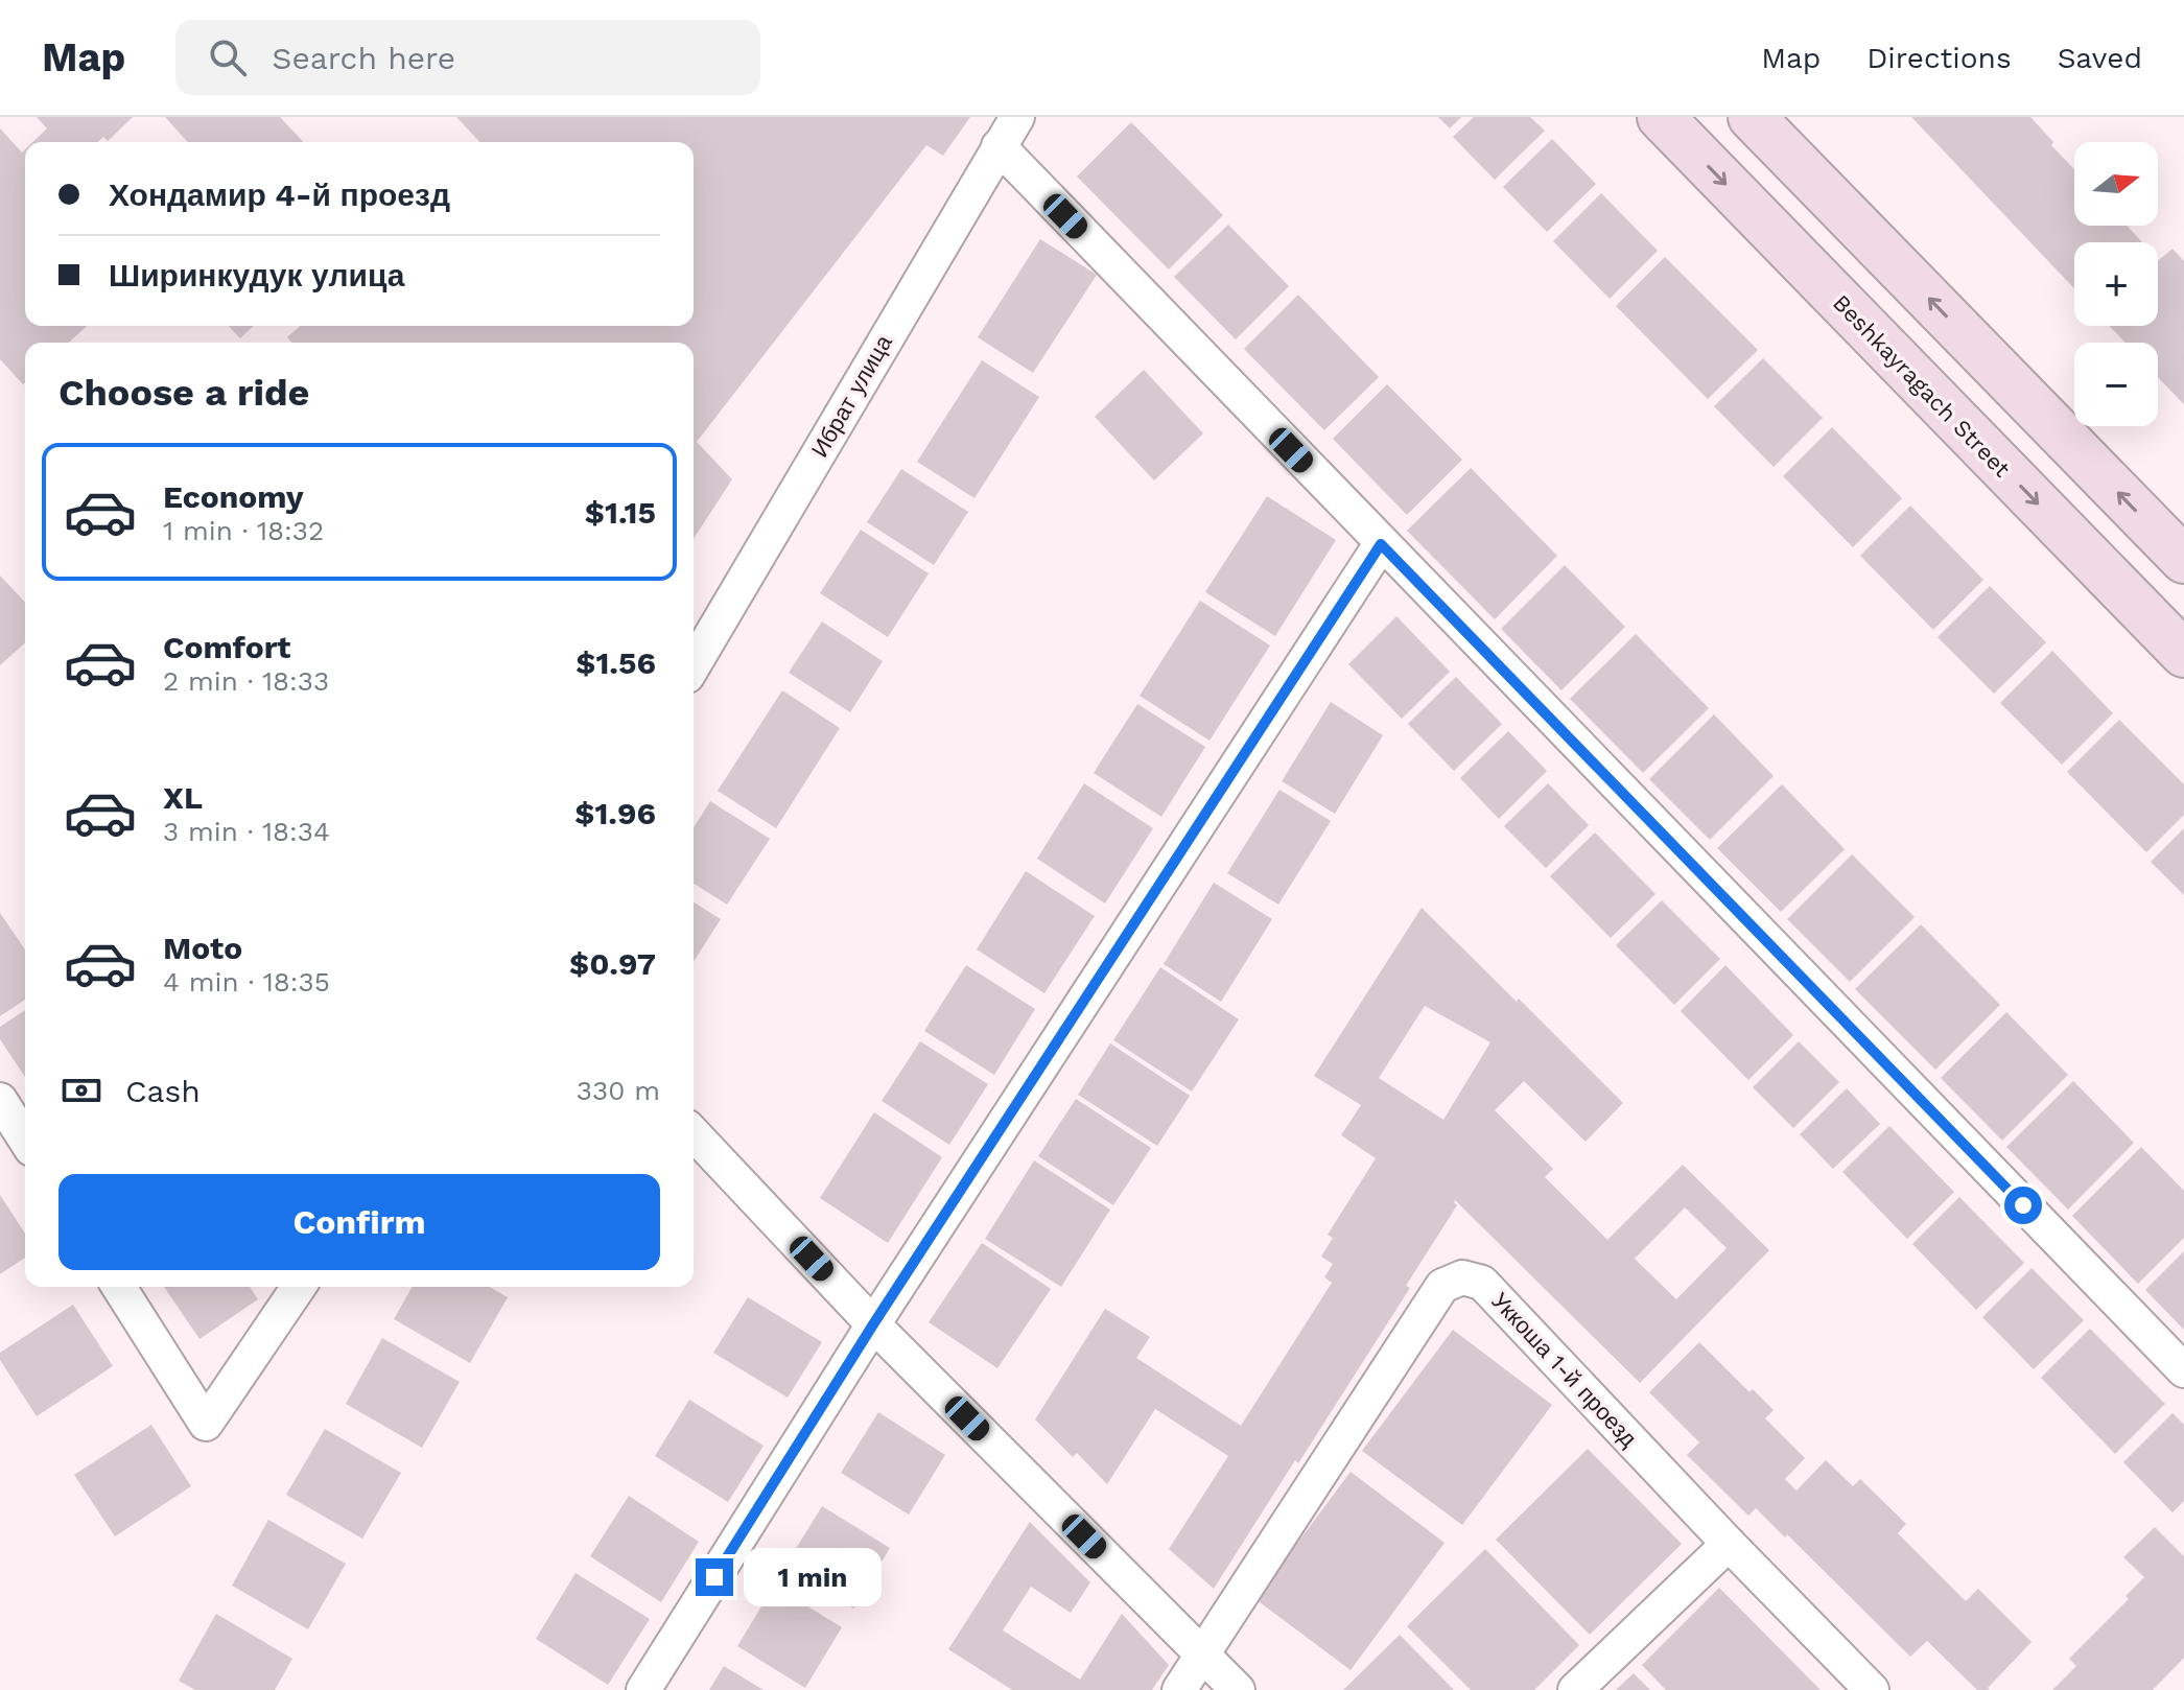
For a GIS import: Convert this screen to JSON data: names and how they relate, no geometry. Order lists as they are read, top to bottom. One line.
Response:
{"streets":{"main road":["Beshkayragach Street"],"street":["Ибрат улица","Уккоша 1-й проезд"]},"north":"right","page":{"header":"Map","search":"Search here","nav":["Map","Directions","Saved"],"map_buttons":["+","−"],"banner":["Хондамир 4-й проезд","Ширинкудук улица"],"heading":"Choose a ride","list":[{"name":"Economy","note":"1 min · 18:32","value":"$1.15"},{"name":"Comfort","note":"2 min · 18:33","value":"$1.56"},{"name":"XL","note":"3 min · 18:34","value":"$1.96"},{"name":"Moto","note":"4 min · 18:35","value":"$0.97"}],"pay":["Cash","330 m"],"buttons":"Confirm","bubble":"1 min"}}
